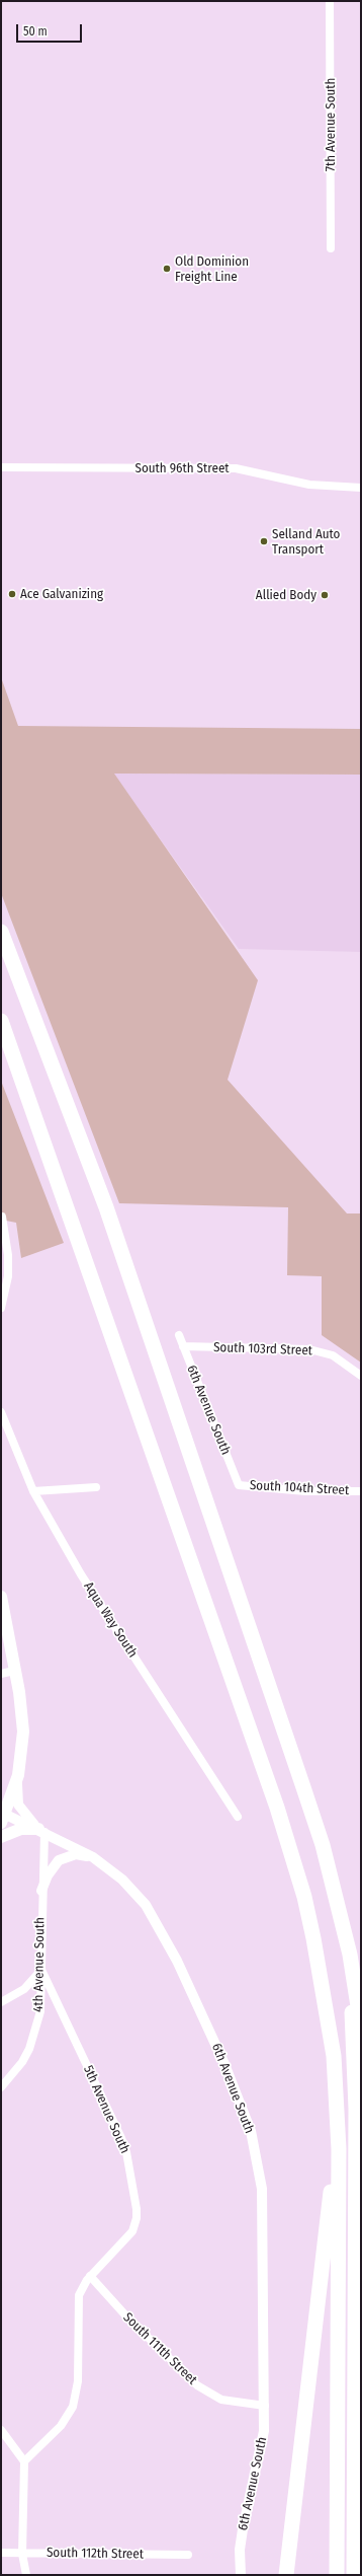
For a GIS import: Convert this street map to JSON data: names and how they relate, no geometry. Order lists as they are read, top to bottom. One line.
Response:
{"streets":{"street":["7th Avenue South","South 96th Street","South 103rd Street","6th Avenue South","South 104th Street","Aqua Way South","4th Avenue South","5th Avenue South","South 111th Street","South 112th Street"]},"crossings":[["South 103rd Street","6th Avenue South"],["6th Avenue South","South 104th Street"],["6th Avenue South","4th Avenue South"],["6th Avenue South","South 111th Street"],["4th Avenue South","5th Avenue South"],["5th Avenue South","South 111th Street"]],"places":["Old Dominion Freight Line","Selland Auto Transport","Ace Galvanizing","Allied Body"],"scale_bar":"50 m"}
